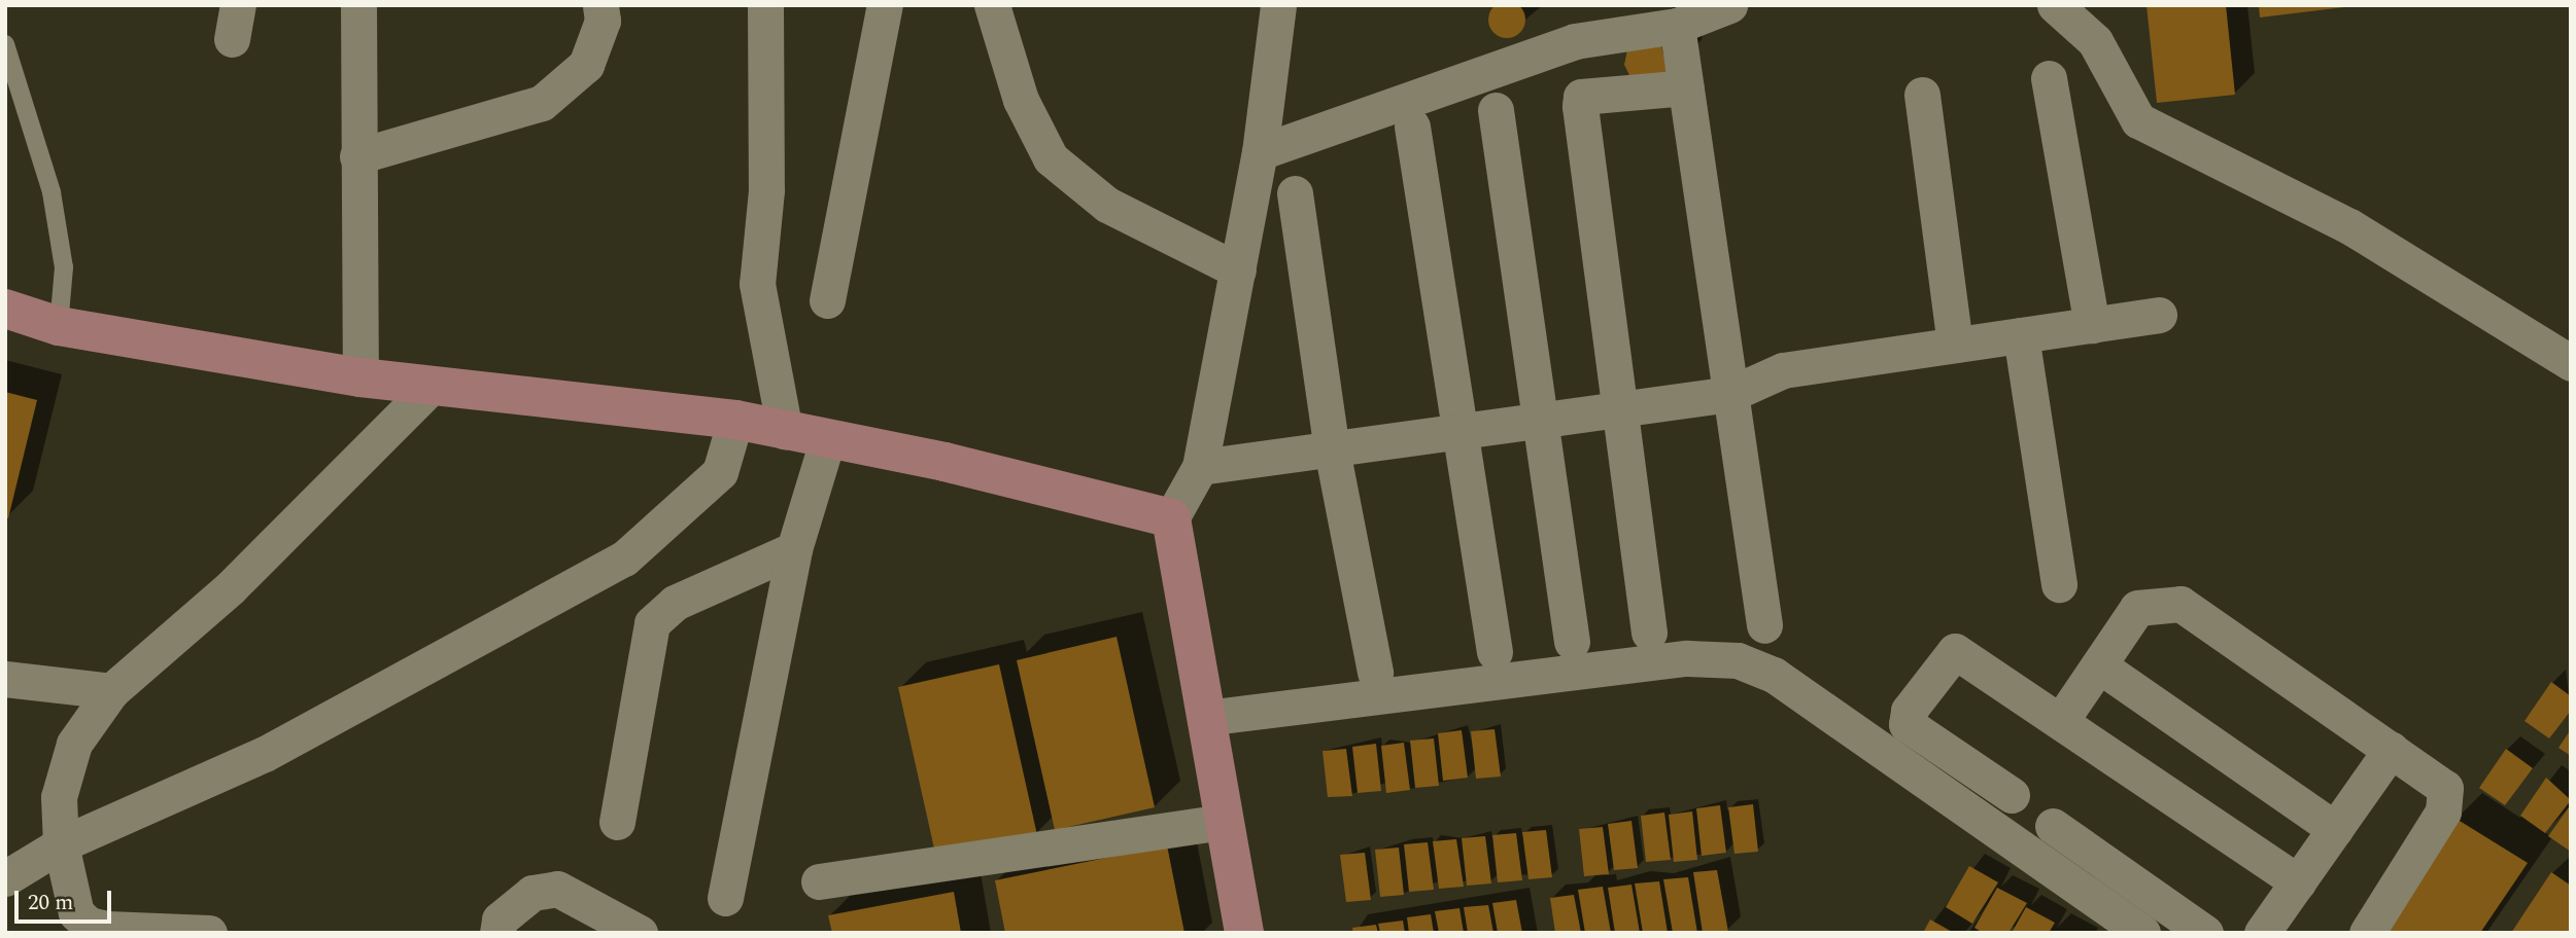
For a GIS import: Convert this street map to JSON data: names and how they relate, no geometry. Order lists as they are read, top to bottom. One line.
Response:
{"scale_bar":"20 m"}
